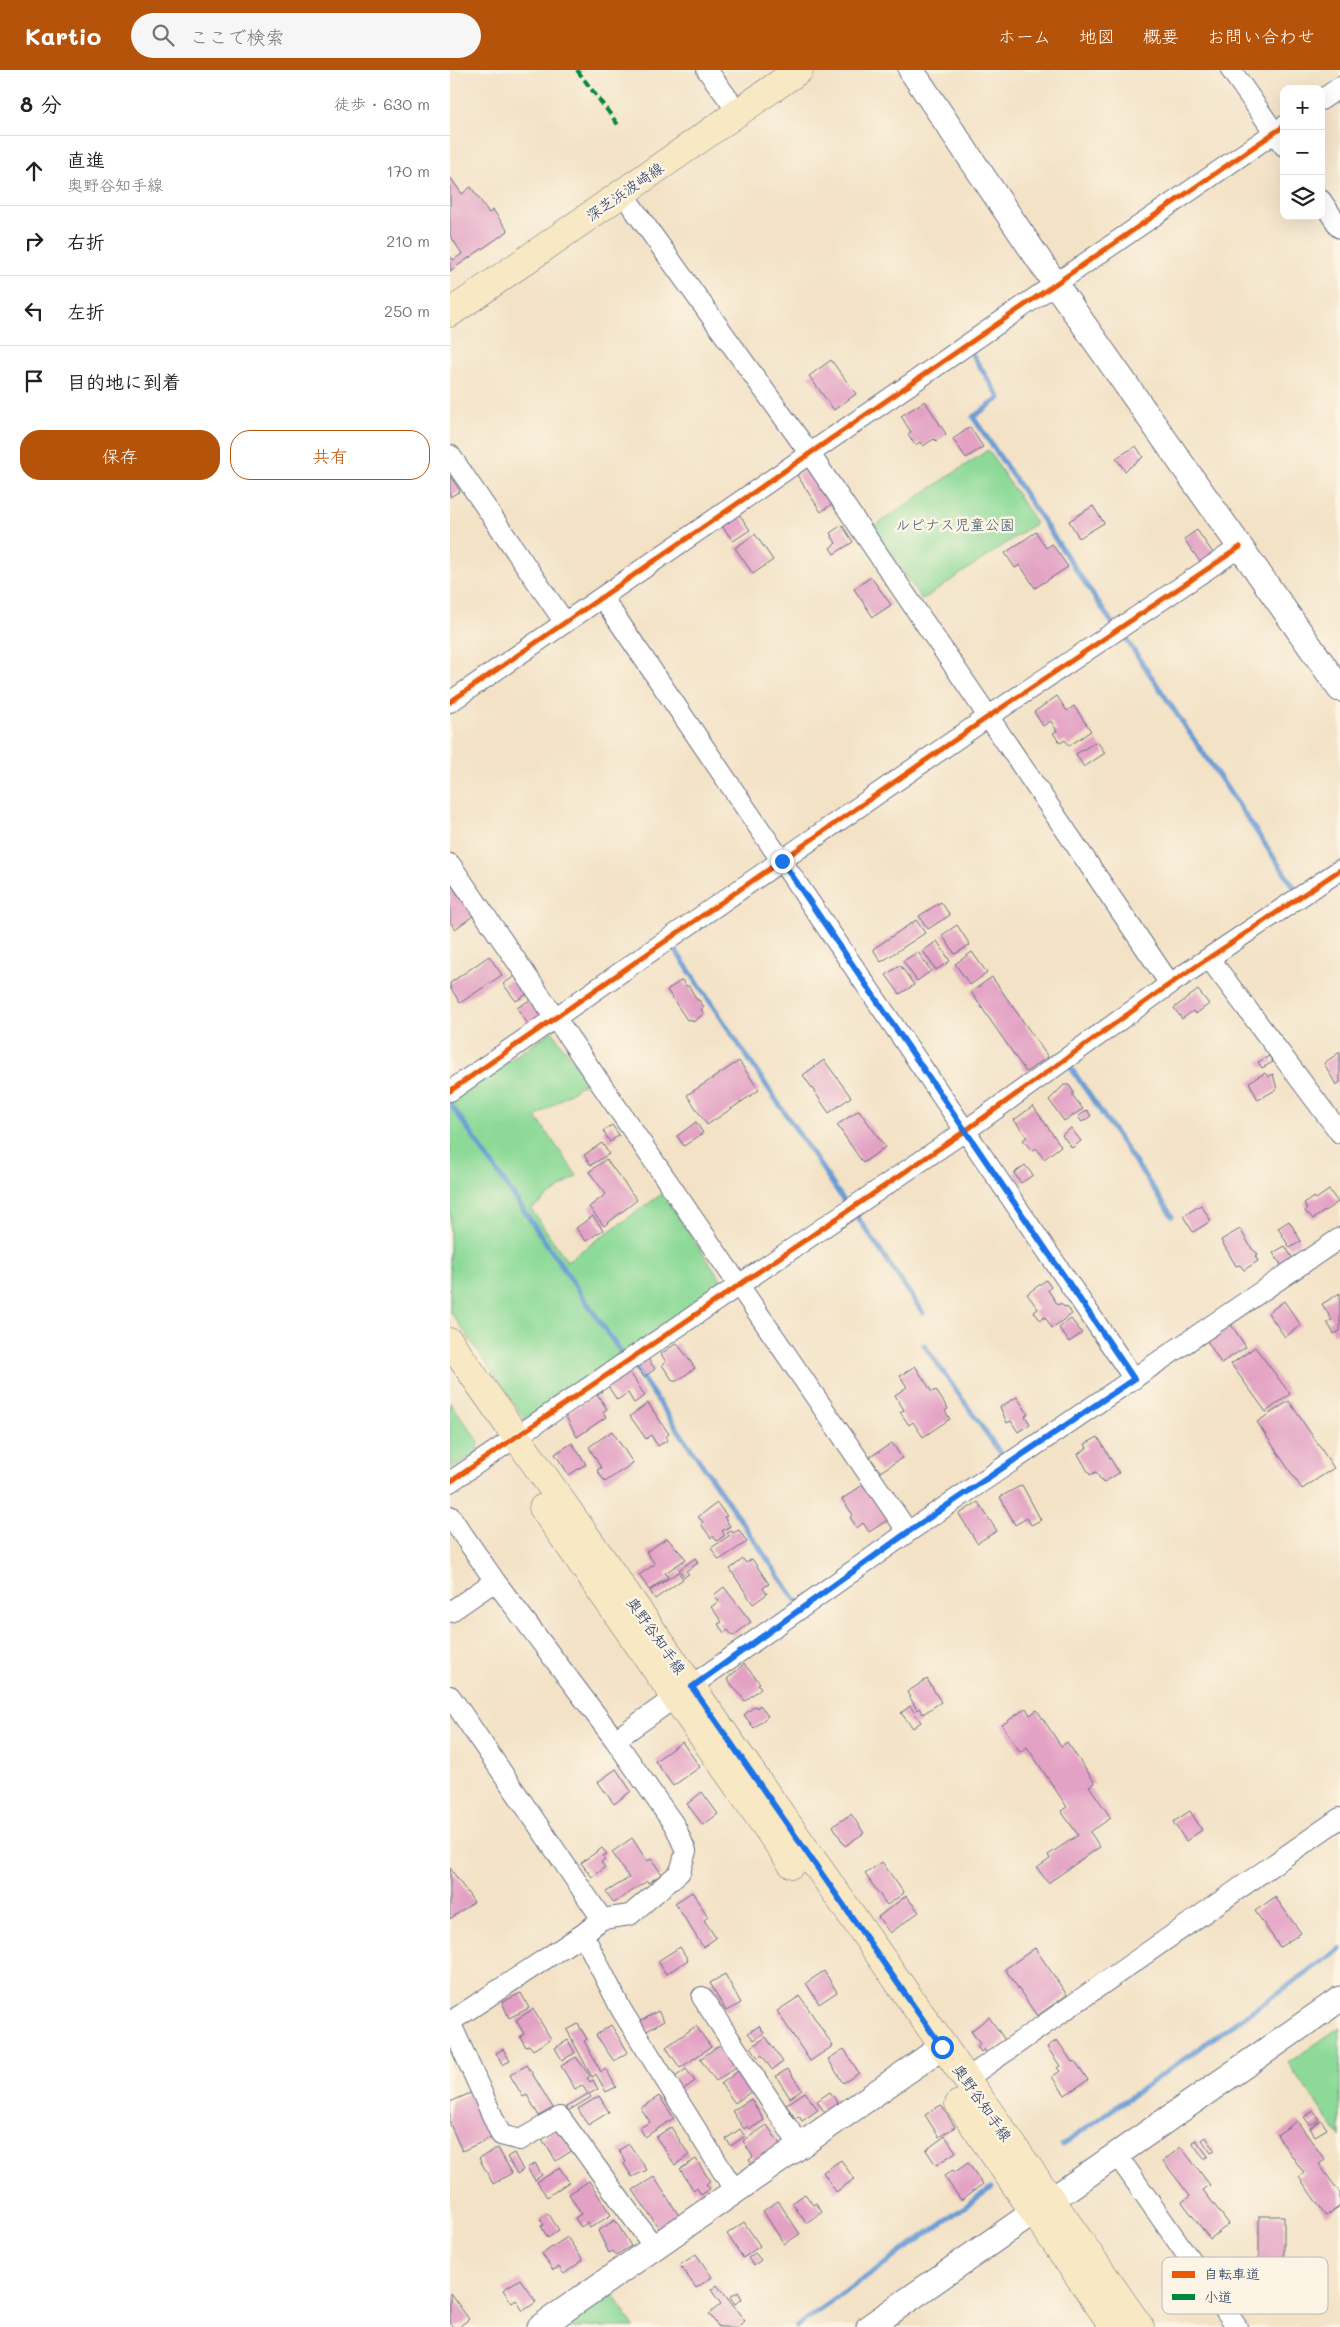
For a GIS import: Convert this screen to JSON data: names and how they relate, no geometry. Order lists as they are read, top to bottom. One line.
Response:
{"streets":{"main road":["深芝浜波崎線","奥野谷知手線"]},"parks":["ルピナス児童公園"],"legend":["自転車道","小道"],"page":{"header":"Kartio","search":"ここで検索","nav":["ホーム","地図","概要","お問い合わせ"],"heading":["8 分","徒歩 · 630 m"],"map_buttons":["+","−"],"list":[["直進","奥野谷知手線","170 m"],["右折","210 m"],["左折","250 m"],"目的地に到着"],"buttons":["保存","共有"]}}
